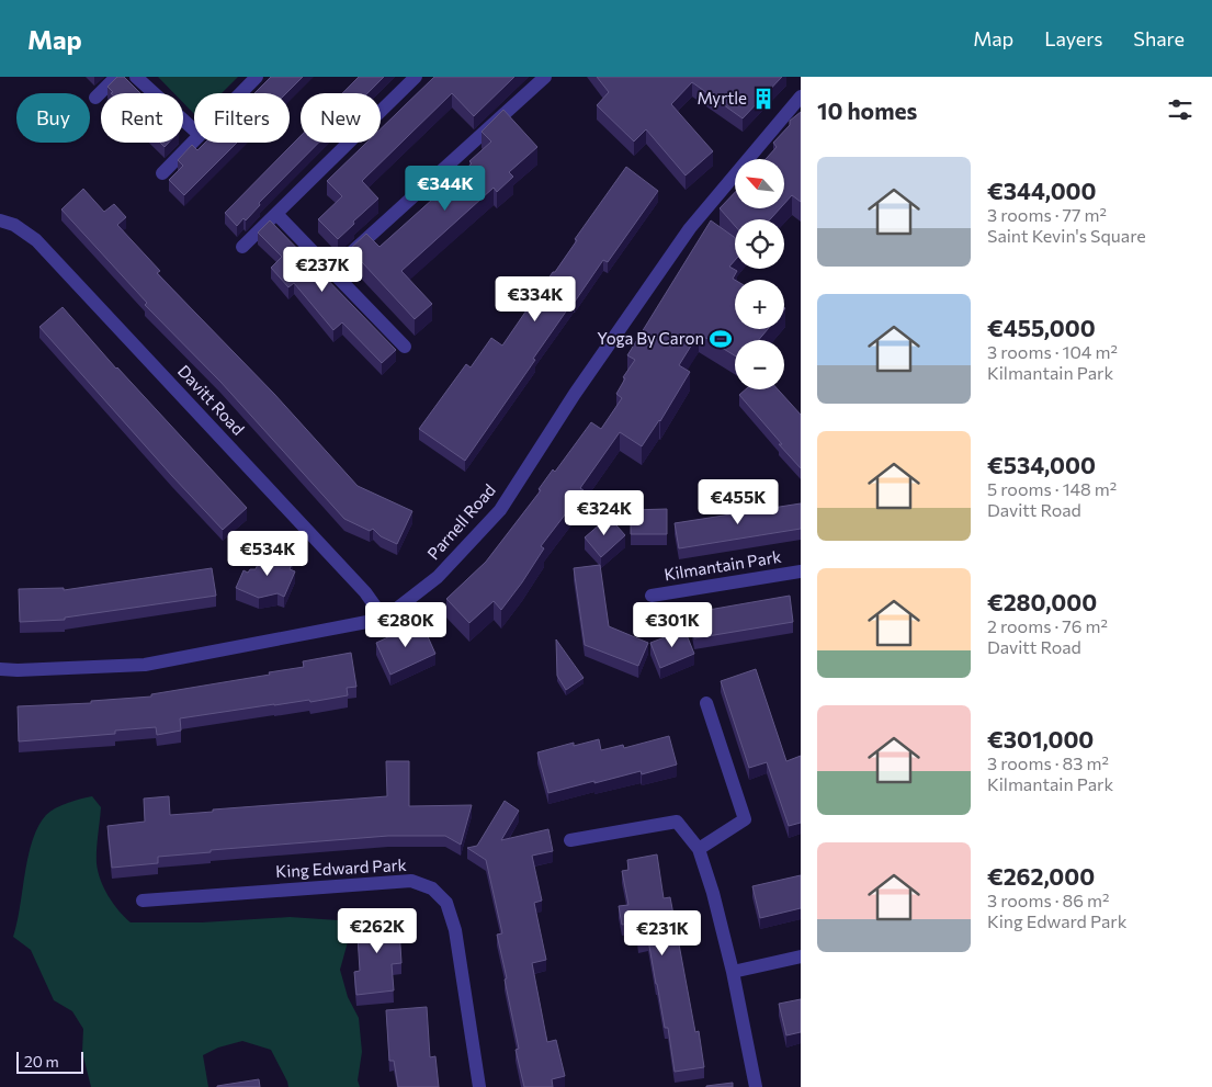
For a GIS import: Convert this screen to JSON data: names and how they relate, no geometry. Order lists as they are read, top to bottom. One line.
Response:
{"streets":{"street":["Davitt Road","Parnell Road","Kilmantain Park","King Edward Park"]},"crossings":[["Davitt Road","Parnell Road"]],"places":{"building":["Myrtle"],"sports":["Yoga By Caron"]},"scale_bar":"20 m","north":"top left","page":{"header":"Map","nav":["Map","Layers","Share"],"heading":"10 homes","chip":["Buy","Rent","Filters","New"],"list":[{"name":"€344,000","note":"3 rooms · 77 m² · Saint Kevin's Square"},{"name":"€455,000","note":"3 rooms · 104 m² · Kilmantain Park"},{"name":"€534,000","note":"5 rooms · 148 m² · Davitt Road"},{"name":"€280,000","note":"2 rooms · 76 m² · Davitt Road"},{"name":"€301,000","note":"3 rooms · 83 m² · Kilmantain Park"},{"name":"€262,000","note":"3 rooms · 86 m² · King Edward Park"}],"map_buttons":["+","−"],"price":["€344K","€237K","€334K","€455K","€324K","€534K","€280K","€301K","€262K","€231K"],"scale":"20 m"}}
